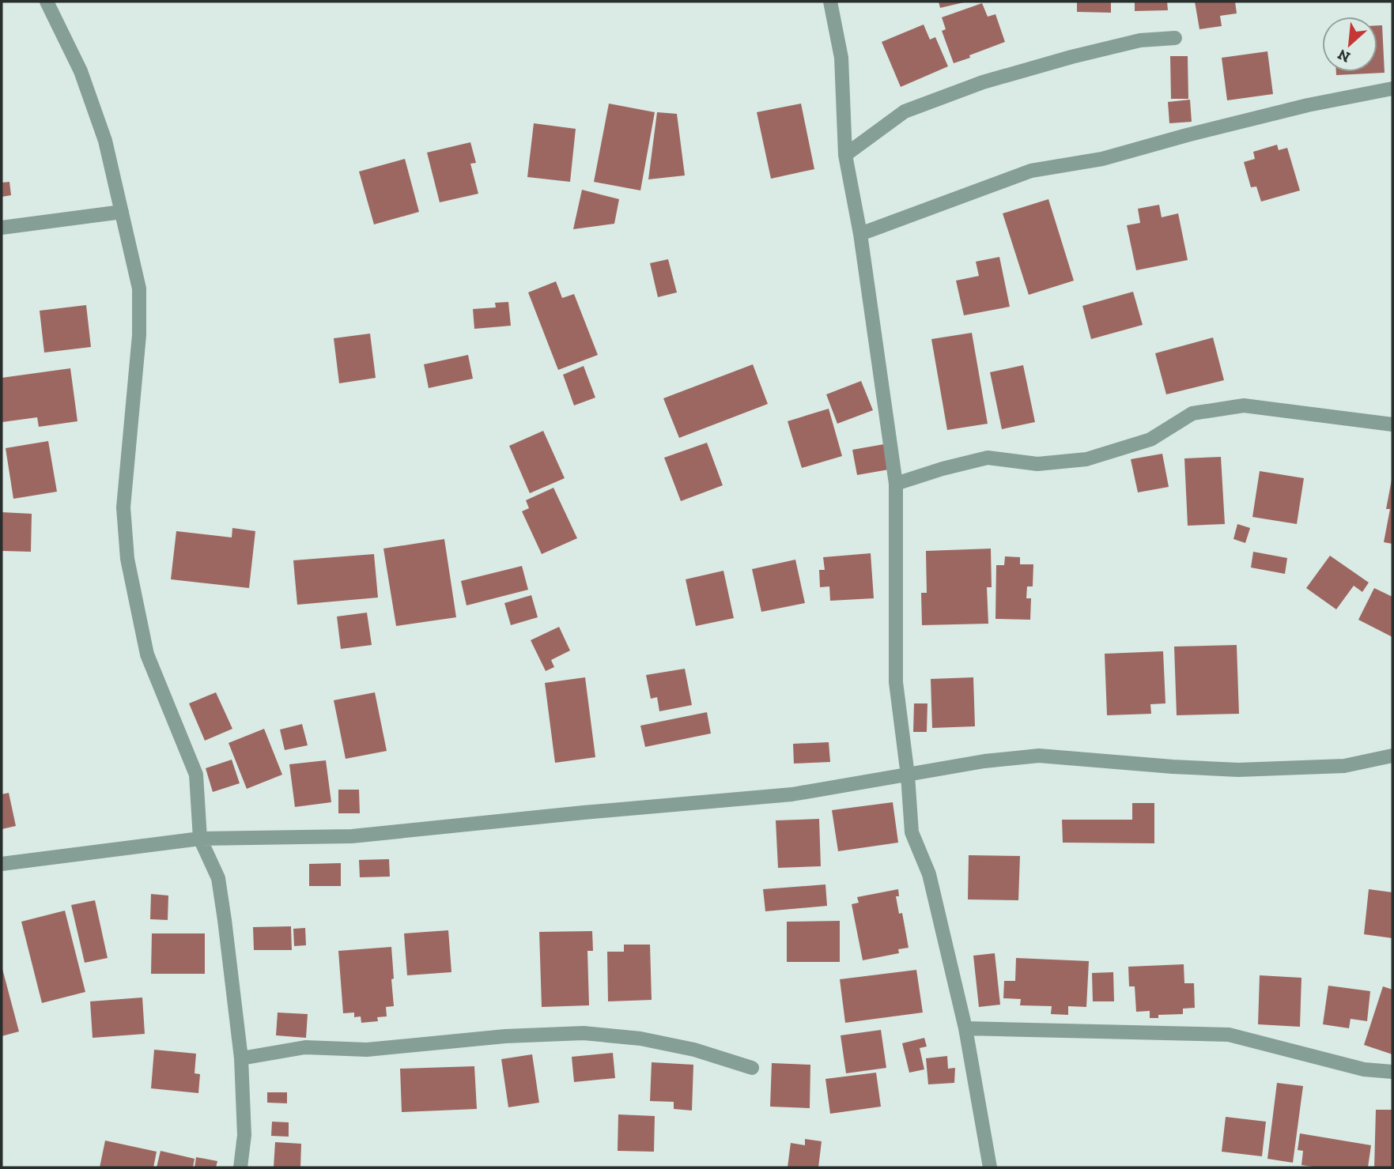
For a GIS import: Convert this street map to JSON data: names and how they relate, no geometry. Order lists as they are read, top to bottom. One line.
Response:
{"north":"bottom left"}
